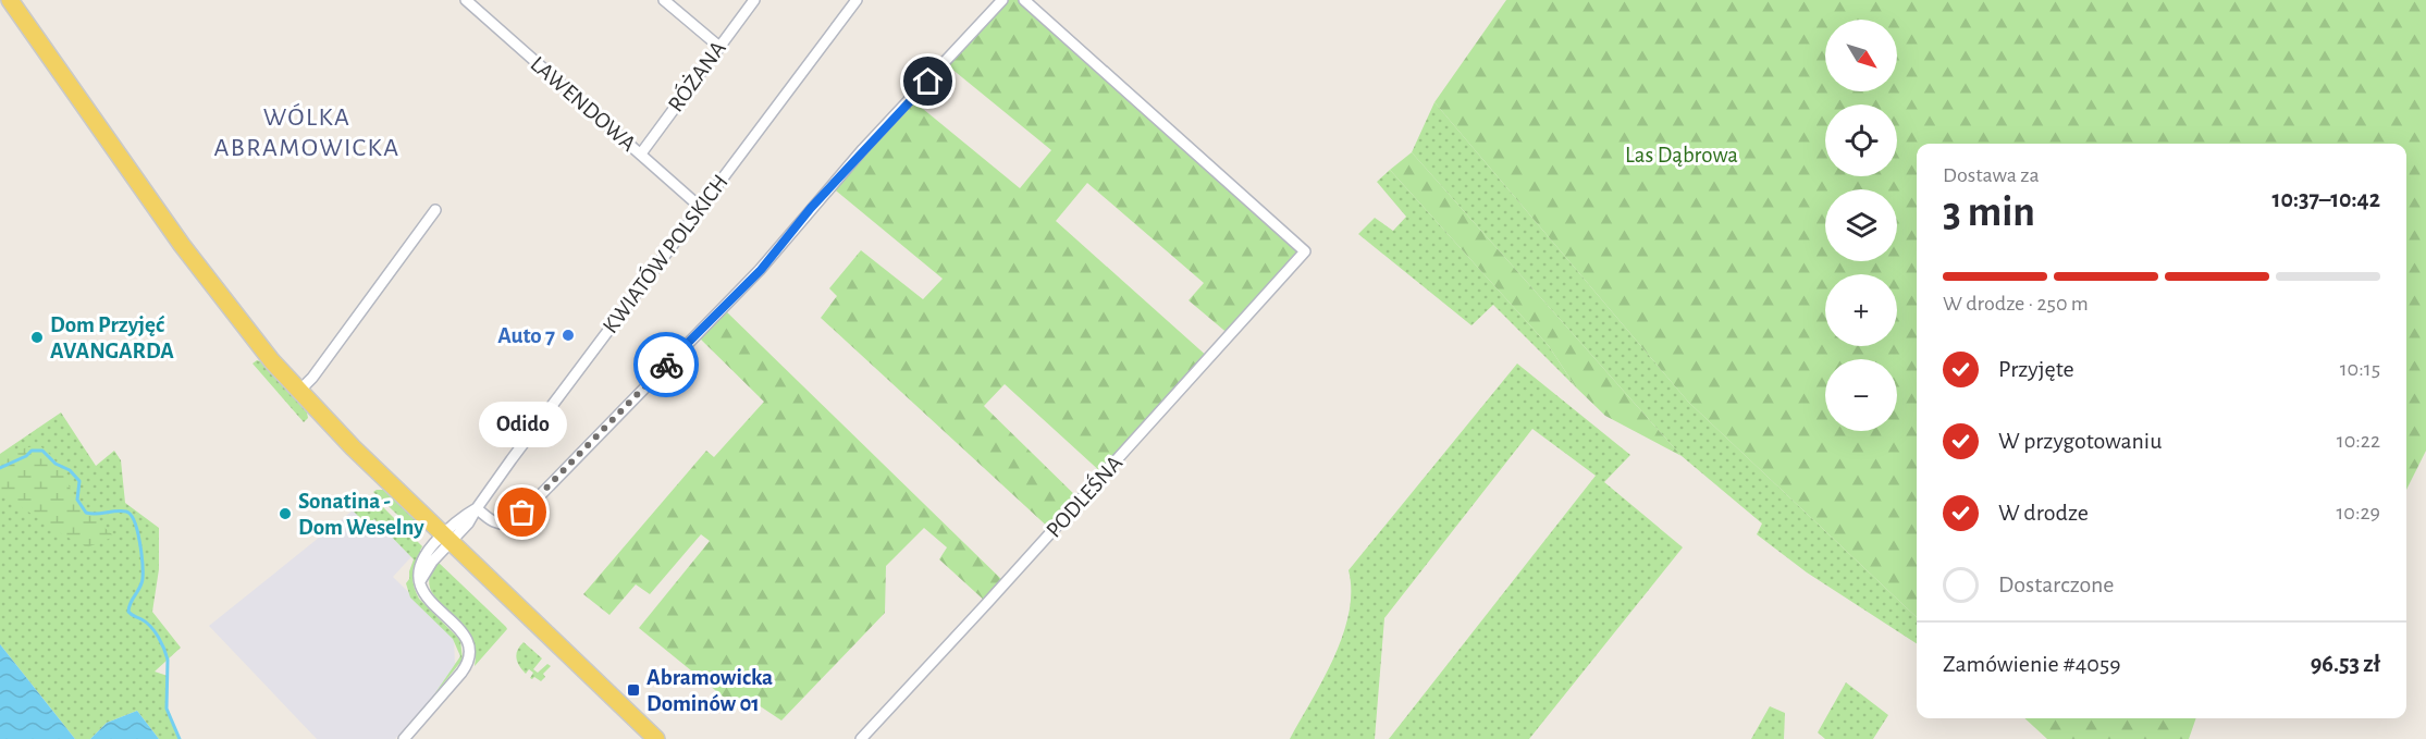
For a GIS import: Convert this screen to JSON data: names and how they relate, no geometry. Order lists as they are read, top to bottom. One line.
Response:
{"streets":{"street":["RÓŻANA","LAWENDOWA","KWIATÓW POLSKICH","PODLEŚNA"]},"crossings":[["RÓŻANA","LAWENDOWA"],["LAWENDOWA","KWIATÓW POLSKICH"]],"districts":["WÓLKA ABRAMOWICKA"],"parks":["Las Dąbrowa"],"places":{"other":["Auto 7","Dom Przyjęć AVANGARDA","Odido","Sonatina - Dom Weselny"],"transit":["Abramowicka Dominów 01"]},"north":"bottom right","page":{"map_buttons":["+","−"],"heading":["3 min","Dostawa za","10:37–10:42"],"panel":["Zamówienie #4059","96.53 zł"],"bar":"W drodze · 250 m","list":[["Przyjęte","10:15"],["W przygotowaniu","10:22"],["W drodze","10:29"],"Dostarczone"],"bubble":"Odido"}}
